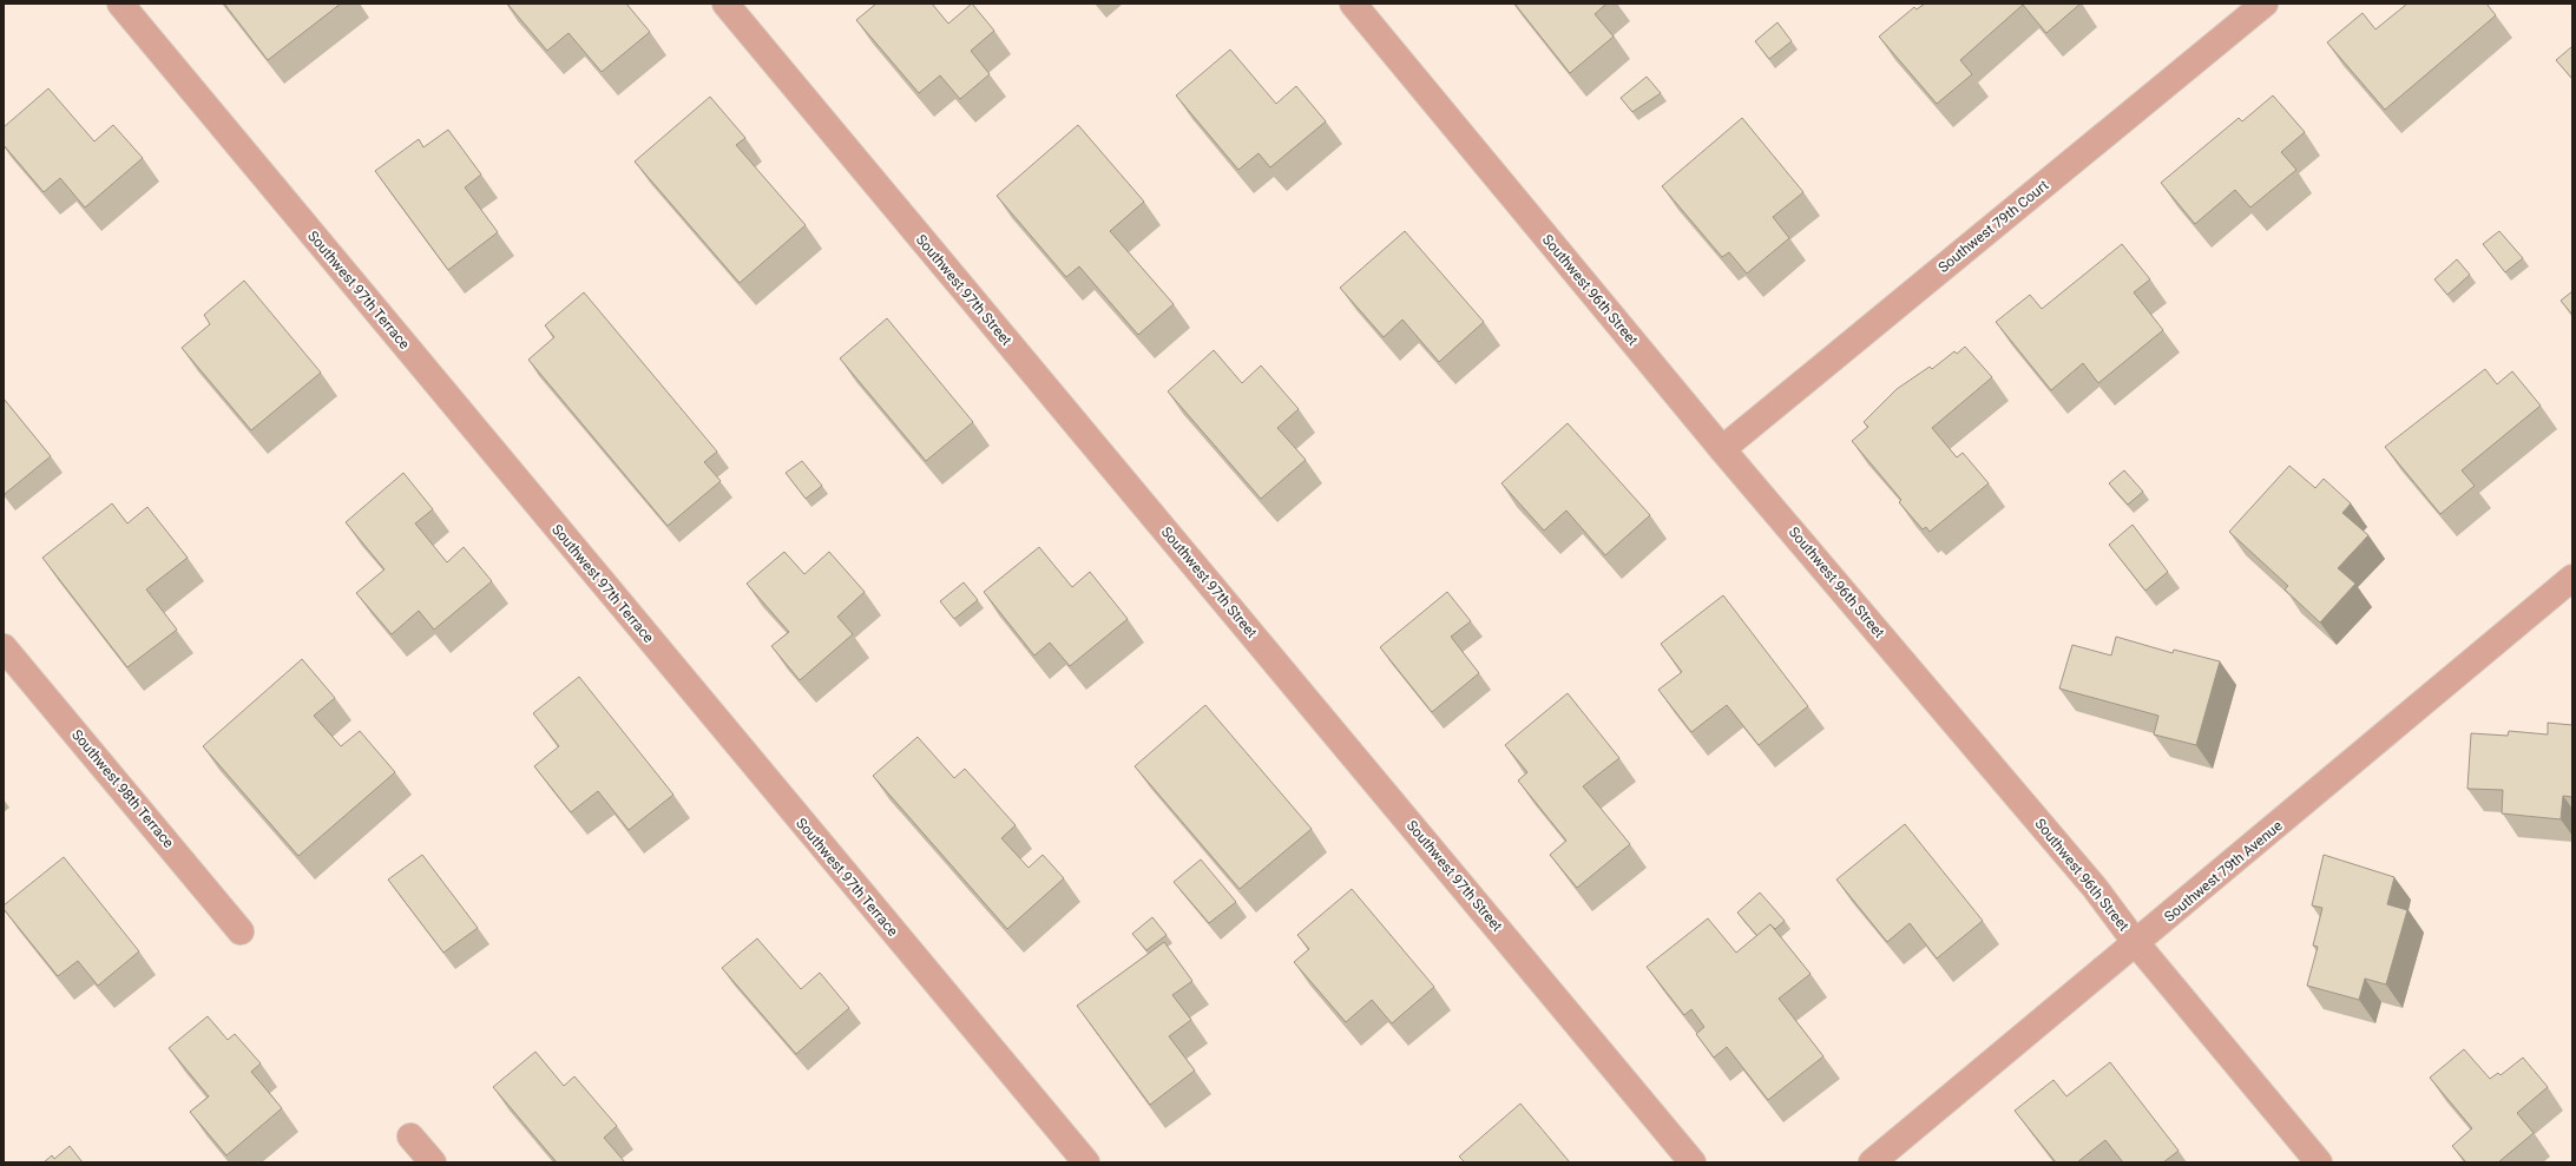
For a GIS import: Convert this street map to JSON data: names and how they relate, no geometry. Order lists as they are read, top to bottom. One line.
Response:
{"streets":{"street":["Southwest 79th Court","Southwest 97th Terrace","Southwest 97th Street","Southwest 96th Street","Southwest 98th Terrace","Southwest 79th Avenue"]},"crossings":[["Southwest 79th Court","Southwest 96th Street"],["Southwest 96th Street","Southwest 79th Avenue"]]}
